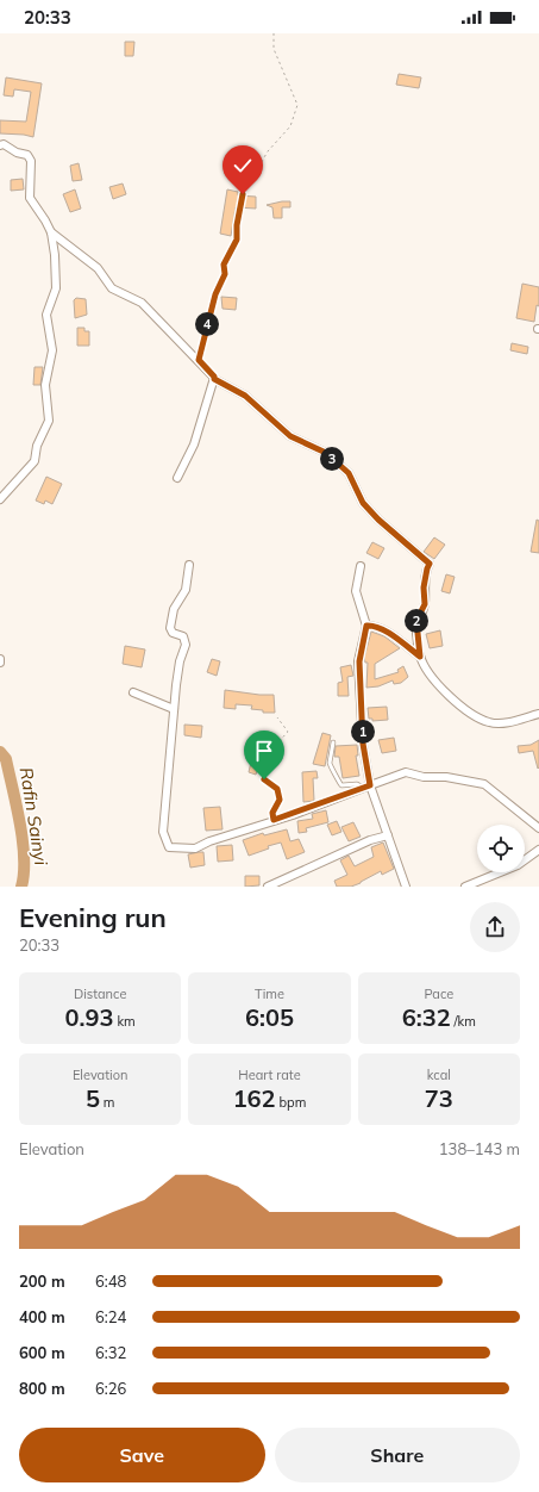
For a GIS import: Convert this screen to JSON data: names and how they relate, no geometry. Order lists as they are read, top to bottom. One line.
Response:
{"water":["Rafin Sainyi"],"page":{"status":"20:33","pins":["4","3","2","1"],"heading":["Evening run","20:33"],"stats":[["Distance","0.93 km"],["Time","6:05"],["Pace","6:32 /km"],["Elevation","5 m"],["Heart rate","162 bpm"],["kcal","73"]],"chart":["Elevation","138–143 m"],"list":[{"name":"200 m","note":"6:48"},{"name":"400 m","note":"6:24"},{"name":"600 m","note":"6:32"},{"name":"800 m","note":"6:26"}],"buttons":["Save","Share"]}}
